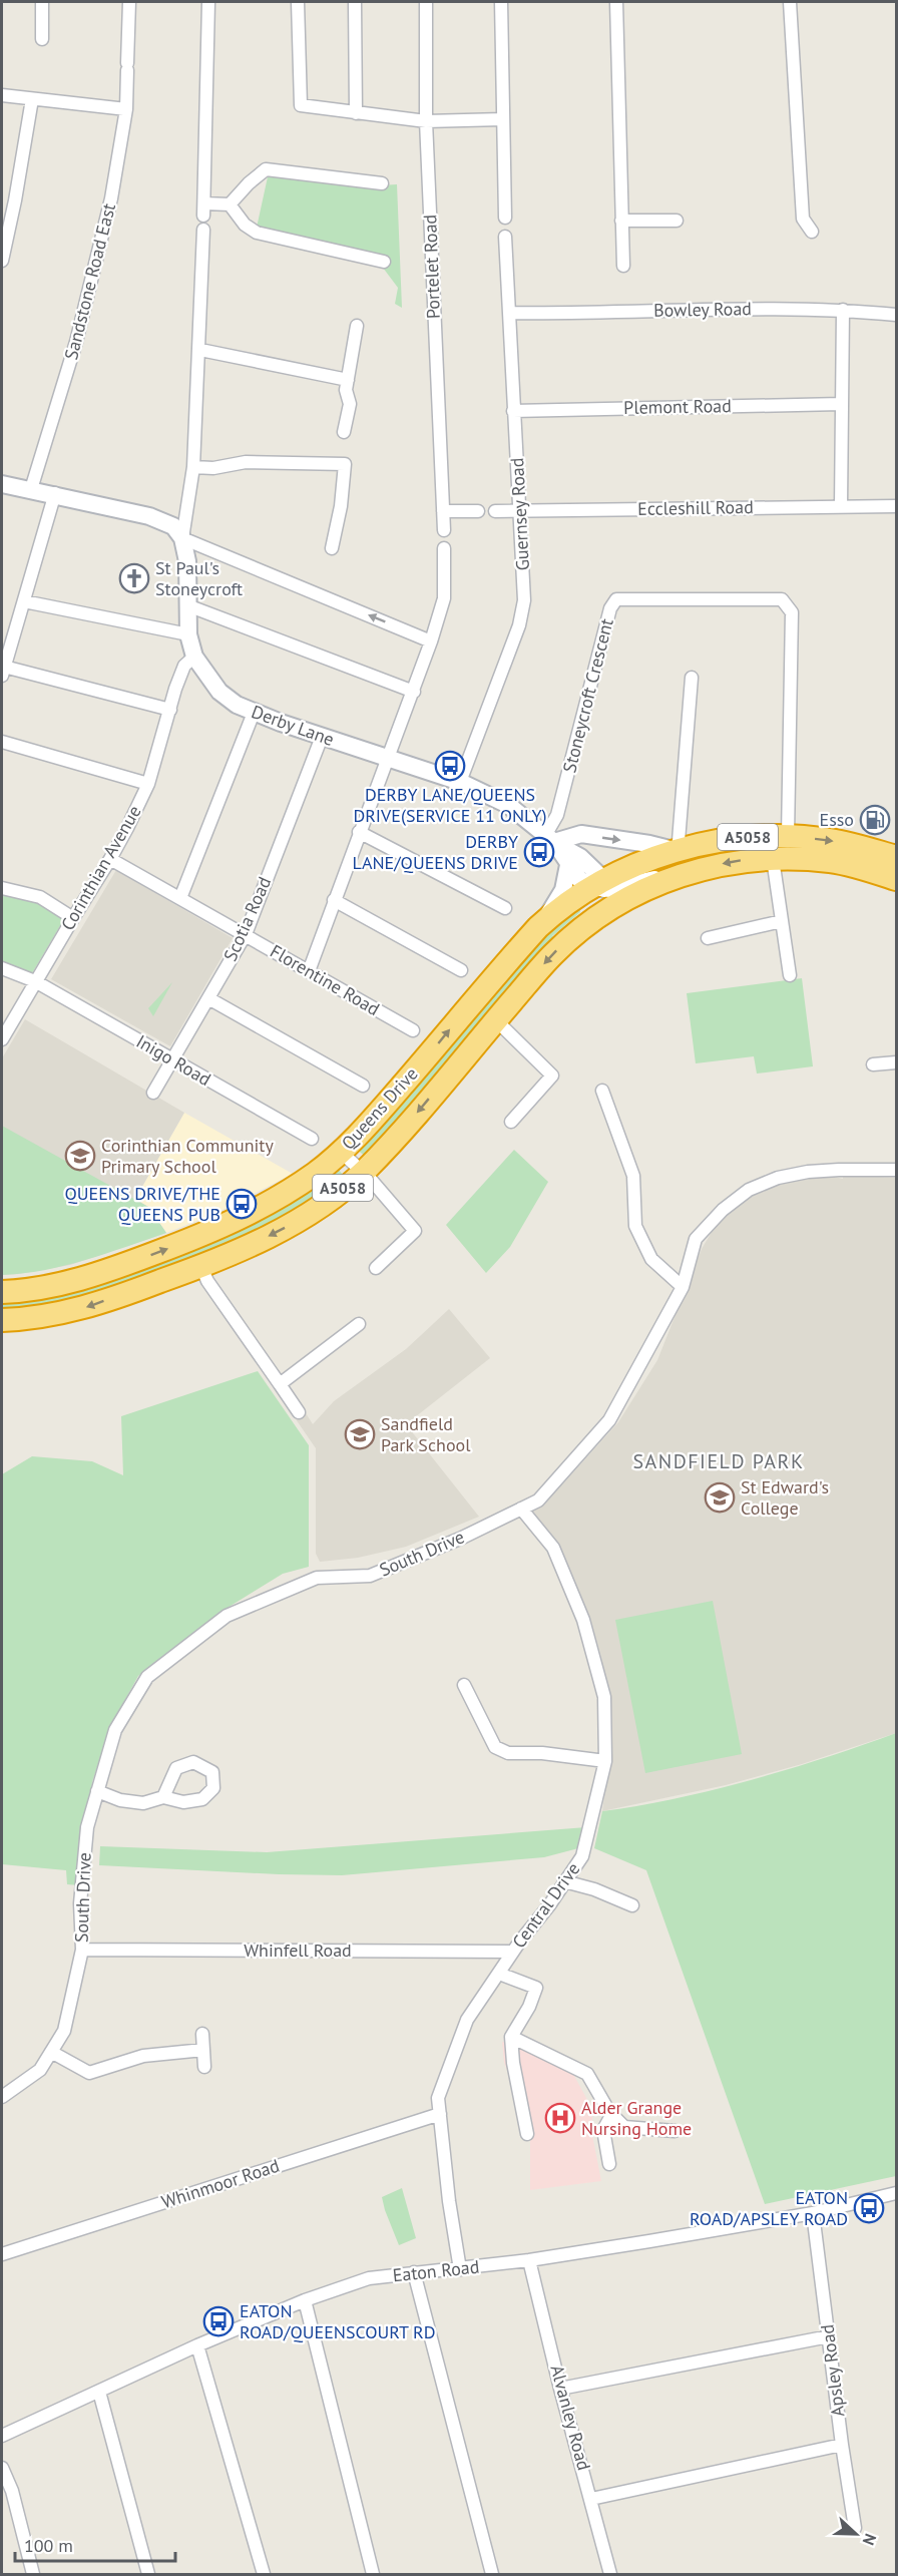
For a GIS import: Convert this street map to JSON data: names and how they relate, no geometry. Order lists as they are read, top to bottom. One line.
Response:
{"streets":{"highway":["A5058","Queens Drive"],"street":["Portelet Road","Sandstone Road East","Bowley Road","Plemont Road","Eccleshill Road","Guernsey Road","Stoneycroft Crescent","Derby Lane","Corinthian Avenue","Scotia Road","Florentine Road","Inigo Road","South Drive","Central Drive","Whinfell Road","Whinmoor Road","Eaton Road","Apsley Road","Alvanley Road"]},"crossings":[["Bowley Road","Guernsey Road"],["Plemont Road","Guernsey Road"],["Eccleshill Road","Guernsey Road"],["Guernsey Road","Derby Lane"],["Stoneycroft Crescent","Derby Lane"],["Stoneycroft Crescent","Queens Drive"],["Derby Lane","A5058"],["Derby Lane","Corinthian Avenue"],["Derby Lane","Scotia Road"],["Derby Lane","Queens Drive"],["A5058","Queens Drive"],["Corinthian Avenue","Florentine Road"],["Corinthian Avenue","Inigo Road"],["Scotia Road","Florentine Road"],["Scotia Road","Inigo Road"],["South Drive","Central Drive"],["South Drive","Whinfell Road"],["Central Drive","Whinfell Road"],["Central Drive","Whinmoor Road"],["Central Drive","Eaton Road"],["Eaton Road","Apsley Road"],["Eaton Road","Alvanley Road"]],"districts":["SANDFIELD PARK"],"places":{"church":["St Paul's Stoneycroft"],"bus stop":["DERBY LANE/QUEENS DRIVE(SERVICE 11 ONLY)","DERBY LANE/QUEENS DRIVE","QUEENS DRIVE/THE QUEENS PUB","EATON ROAD/APSLEY ROAD","EATON ROAD/QUEENSCOURT RD"],"fuel station":["Esso"],"school or university":["Corinthian Community Primary School","Sandfield Park School","St Edward's College"],"hospital":["Alder Grange Nursing Home"]},"scale_bar":"100 m","north":"right"}
